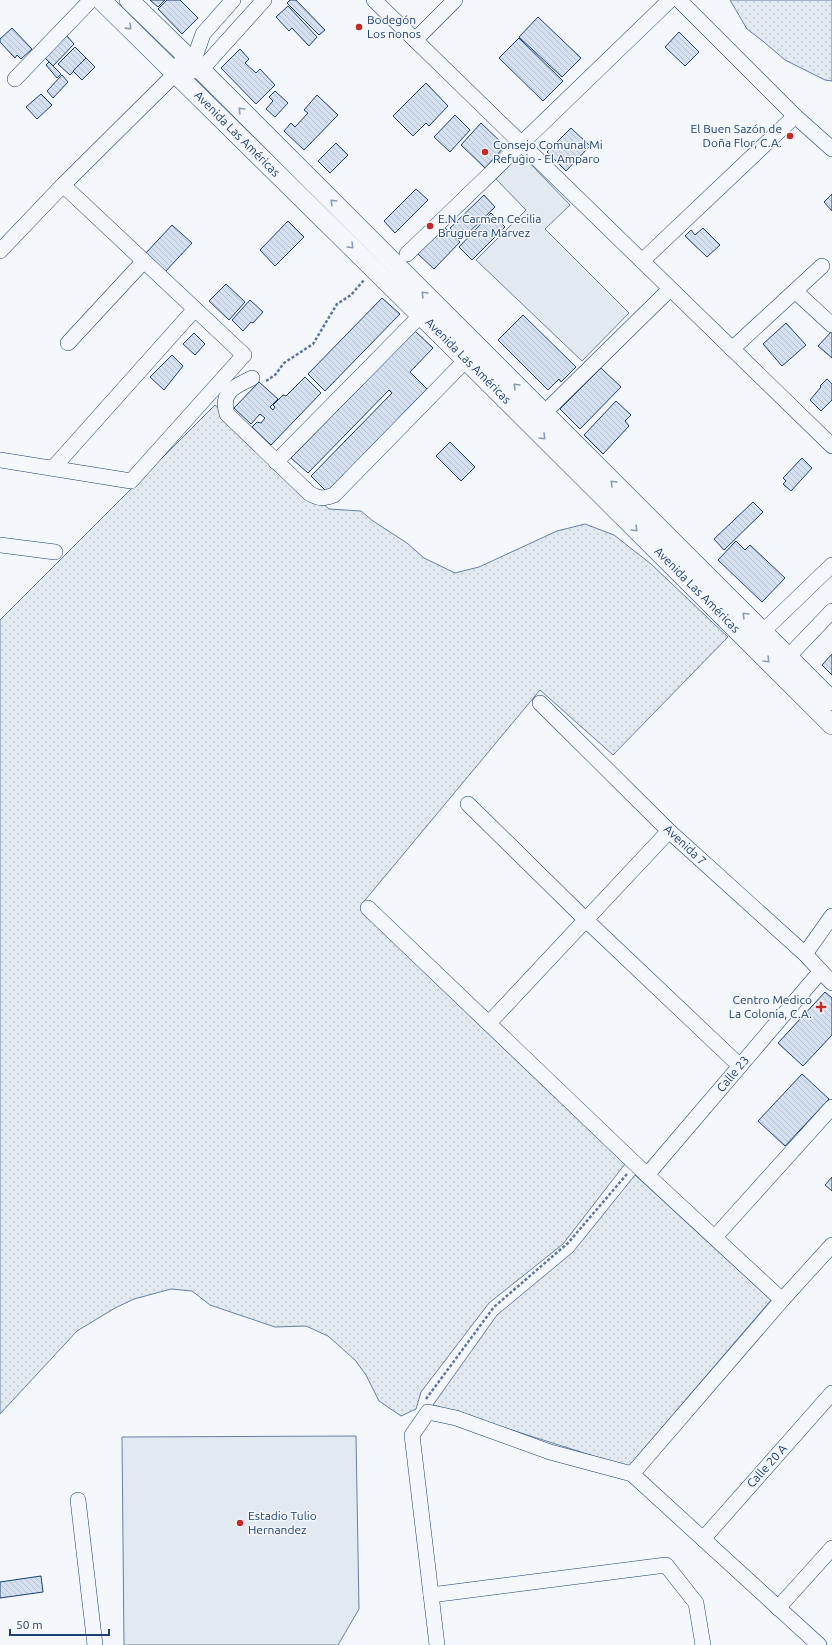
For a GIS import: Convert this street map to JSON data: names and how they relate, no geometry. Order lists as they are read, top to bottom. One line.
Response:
{"streets":{"main road":["Avenida Las Américas"],"street":["Avenida 7","Calle 23","Calle 20 A"]},"crossings":[["Avenida 7","Calle 23"]],"places":{"other":["Bodegón Los nonos","El Buen Sazón de Doña Flor, C.A.","Consejo Comunal Mi Refugio - El Amparo","E.N. Carmen Cecilia Bruguera Marvez","Estadio Tulio Hernandez"],"health":["Centro Medico La Colonia, C.A."]},"scale_bar":"50 m"}
